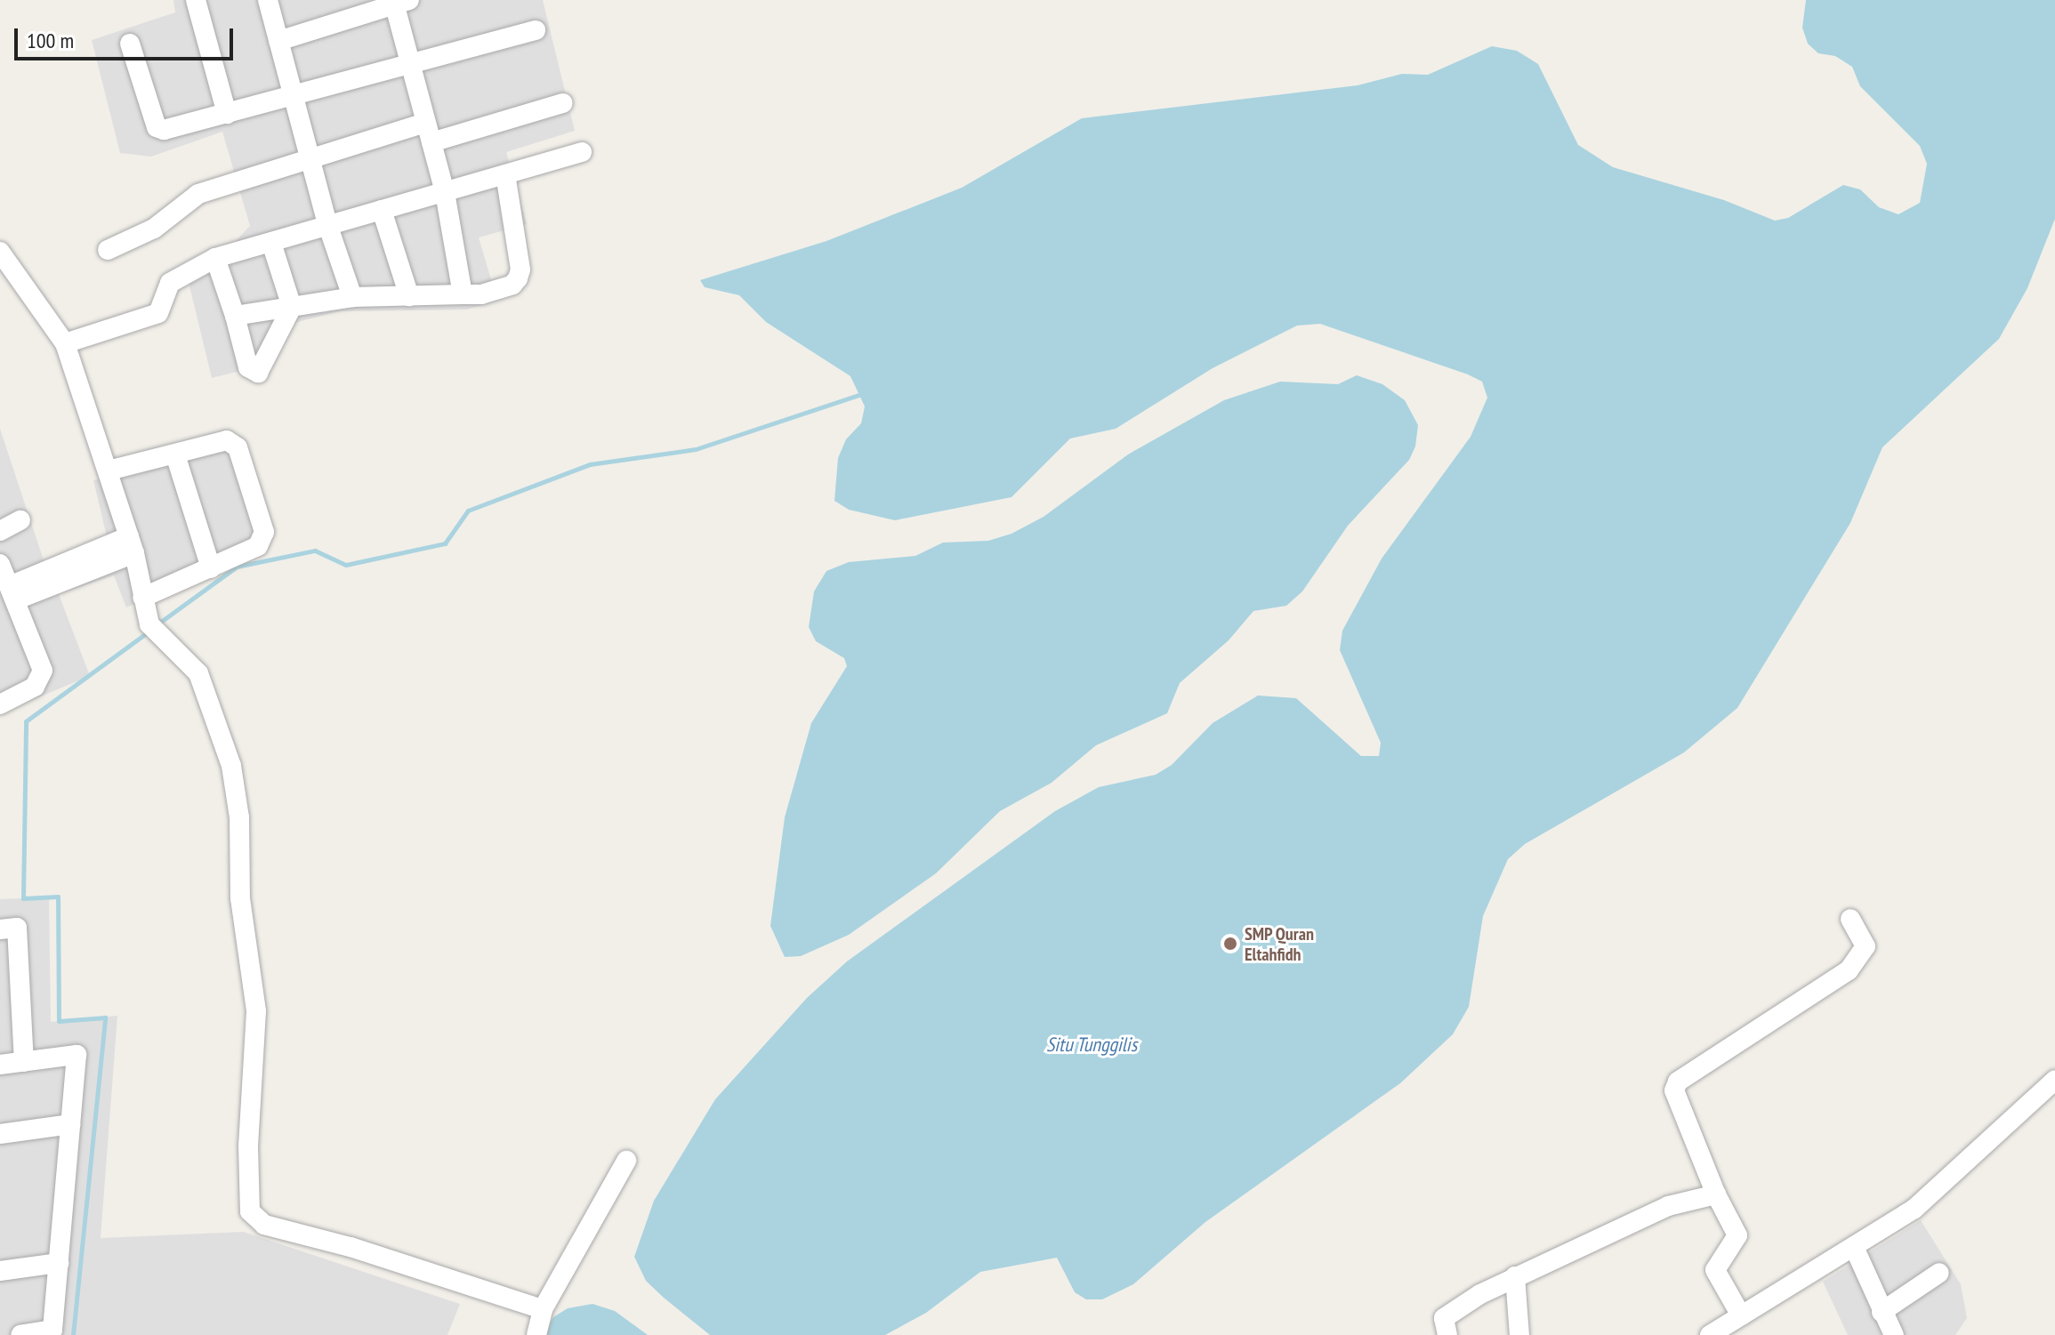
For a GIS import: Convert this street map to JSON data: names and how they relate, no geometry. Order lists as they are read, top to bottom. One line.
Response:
{"water":["Situ Tunggilis"],"places":["SMP Quran Eltahfidh"],"scale_bar":"100 m"}
